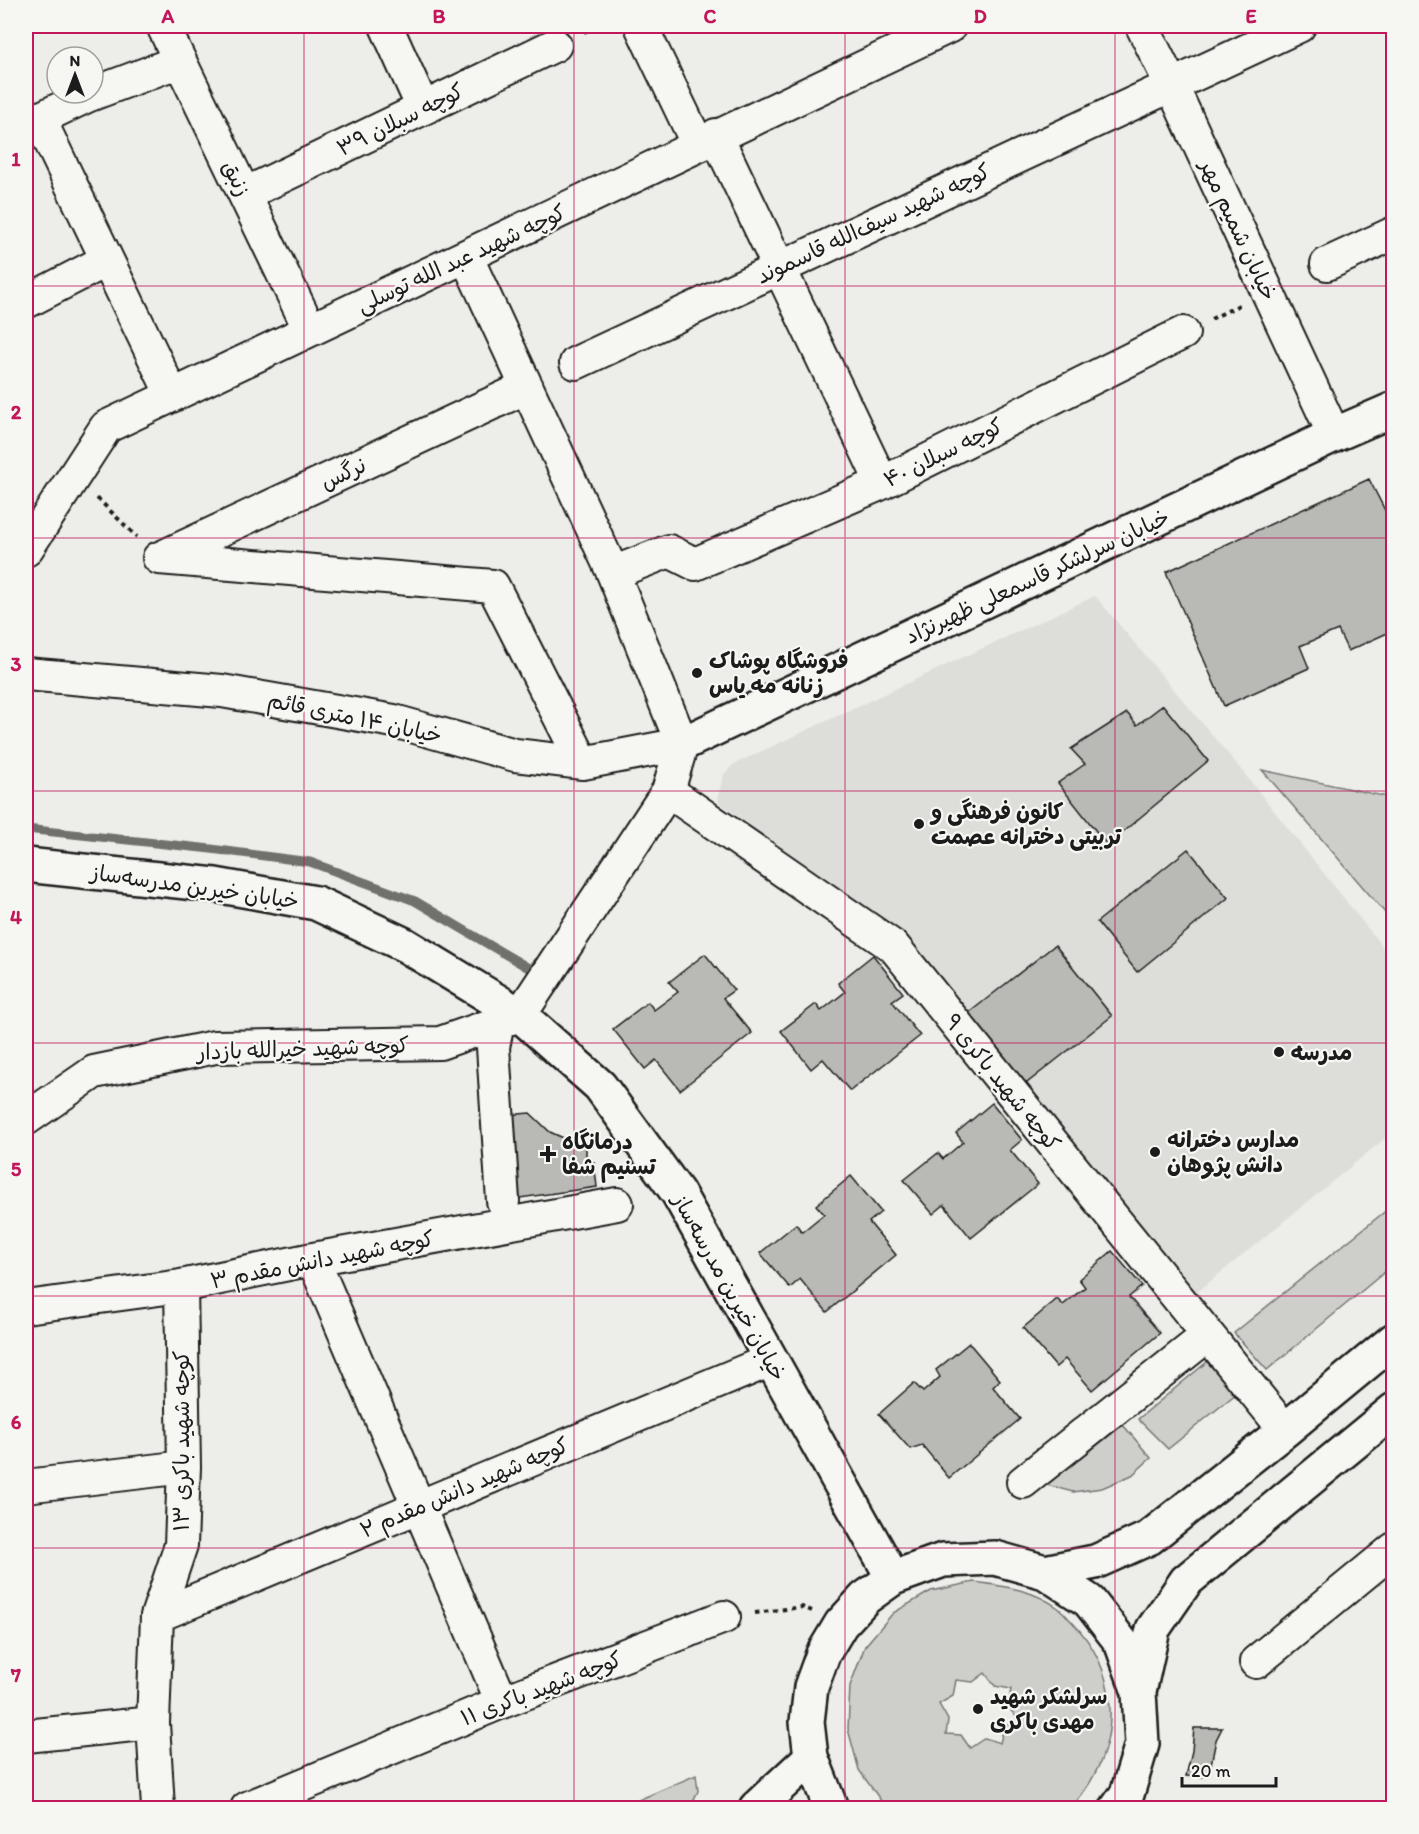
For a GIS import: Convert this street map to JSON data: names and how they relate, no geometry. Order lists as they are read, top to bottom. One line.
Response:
{"streets":{"main road":["خیابان سرلشکر قاسمعلی ظهیرنژاد","خیابان خیرین مدرسه‌ساز"],"street":["کوچه سبلان ۳۹","زنبق","کوچه شهید سیف‌الله قاسموند","خیابان شمیم مهر","کوچه شهید عبد الله توسلی","کوچه سبلان ۴۰","نرگس","خیابان ۱۴ متری قائم","کوچه شهید خیرالله بازدار","کوچه شهید باکری ۹","کوچه شهید دانش مقدم ۳","کوچه شهید باکری ۱۳","کوچه شهید دانش مقدم ۲","کوچه شهید باکری ۱۱"]},"crossings":[["کوچه سبلان ۳۹","زنبق"],["زنبق","کوچه شهید عبد الله توسلی"],["کوچه شهید سیف‌الله قاسموند","خیابان شمیم مهر"],["خیابان شمیم مهر","خیابان سرلشکر قاسمعلی ظهیرنژاد"],["خیابان سرلشکر قاسمعلی ظهیرنژاد","خیابان ۱۴ متری قائم"],["خیابان خیرین مدرسه‌ساز","کوچه شهید خیرالله بازدار"],["خیابان خیرین مدرسه‌ساز","کوچه شهید دانش مقدم ۲"],["کوچه شهید دانش مقدم ۳","کوچه شهید باکری ۱۳"],["کوچه شهید باکری ۱۳","کوچه شهید دانش مقدم ۲"]],"places":{"other":["فروشگاه پوشاک زنانه مه یاس","کانون فرهنگی و تربیتی دخترانه عصمت","مدرسه","مدارس دخترانه دانش پژوهان","سرلشکر شهید مهدی باکری"],"health":["درمانگاه تسنیم شفا"]},"scale_bar":"20 m","north":"top","grid":{"columns":["A","B","C","D","E"],"rows":["1","2","3","4","5","6","7"]}}
